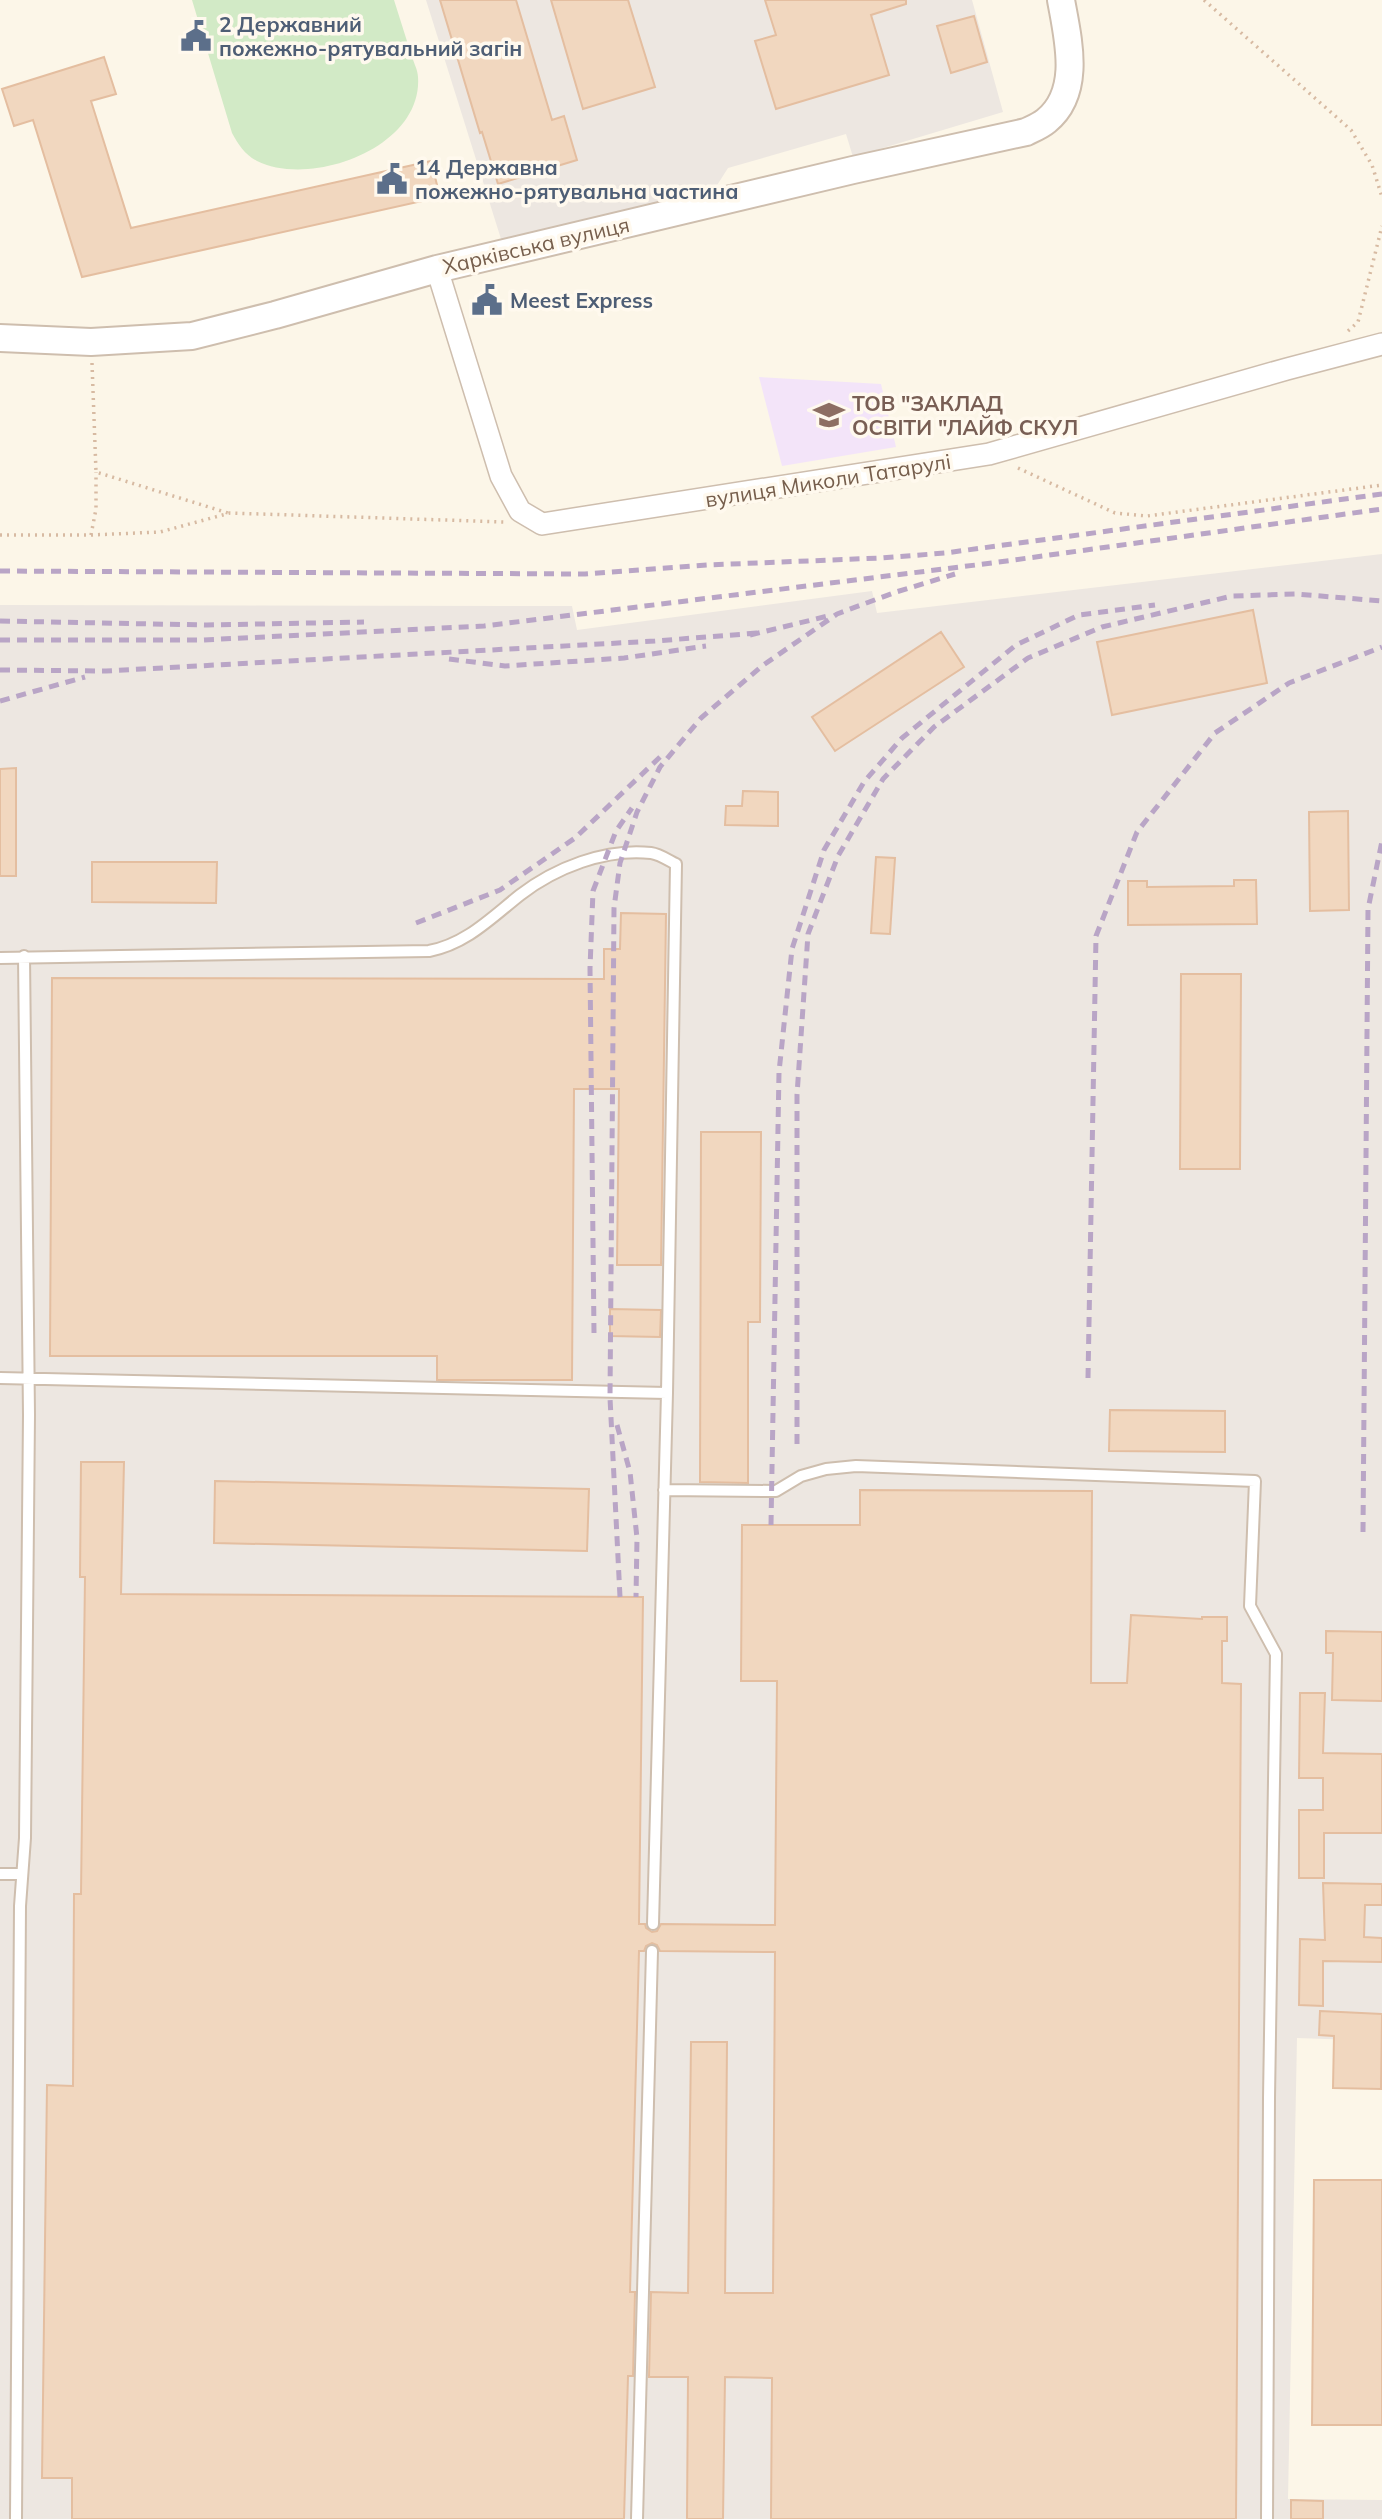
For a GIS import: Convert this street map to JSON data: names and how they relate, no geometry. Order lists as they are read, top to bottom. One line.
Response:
{"streets":{"street":["Харківська вулиця","вулиця Миколи Татарулі"]},"places":{"public building":["2 Державний пожежно-рятувальний загін","14 Державна пожежно-рятувальна частина","Meest Express"],"school or university":["ТОВ \"ЗАКЛАД ОСВІТИ \"ЛАЙФ СКУЛ"]}}
